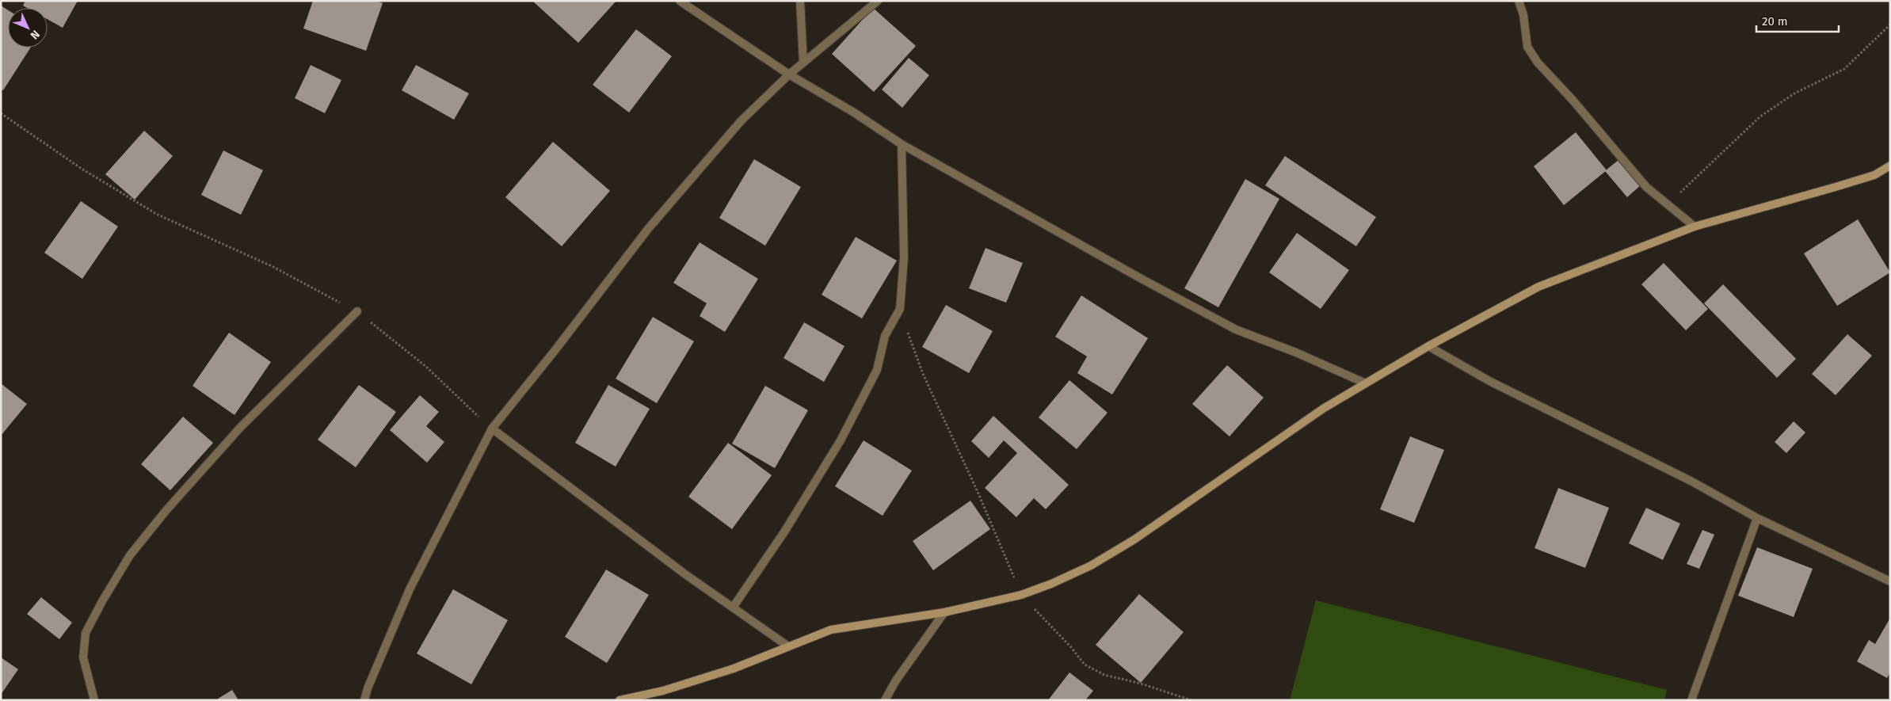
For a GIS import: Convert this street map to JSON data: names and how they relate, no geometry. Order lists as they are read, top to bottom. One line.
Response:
{"scale_bar":"20 m","north":"bottom right"}
